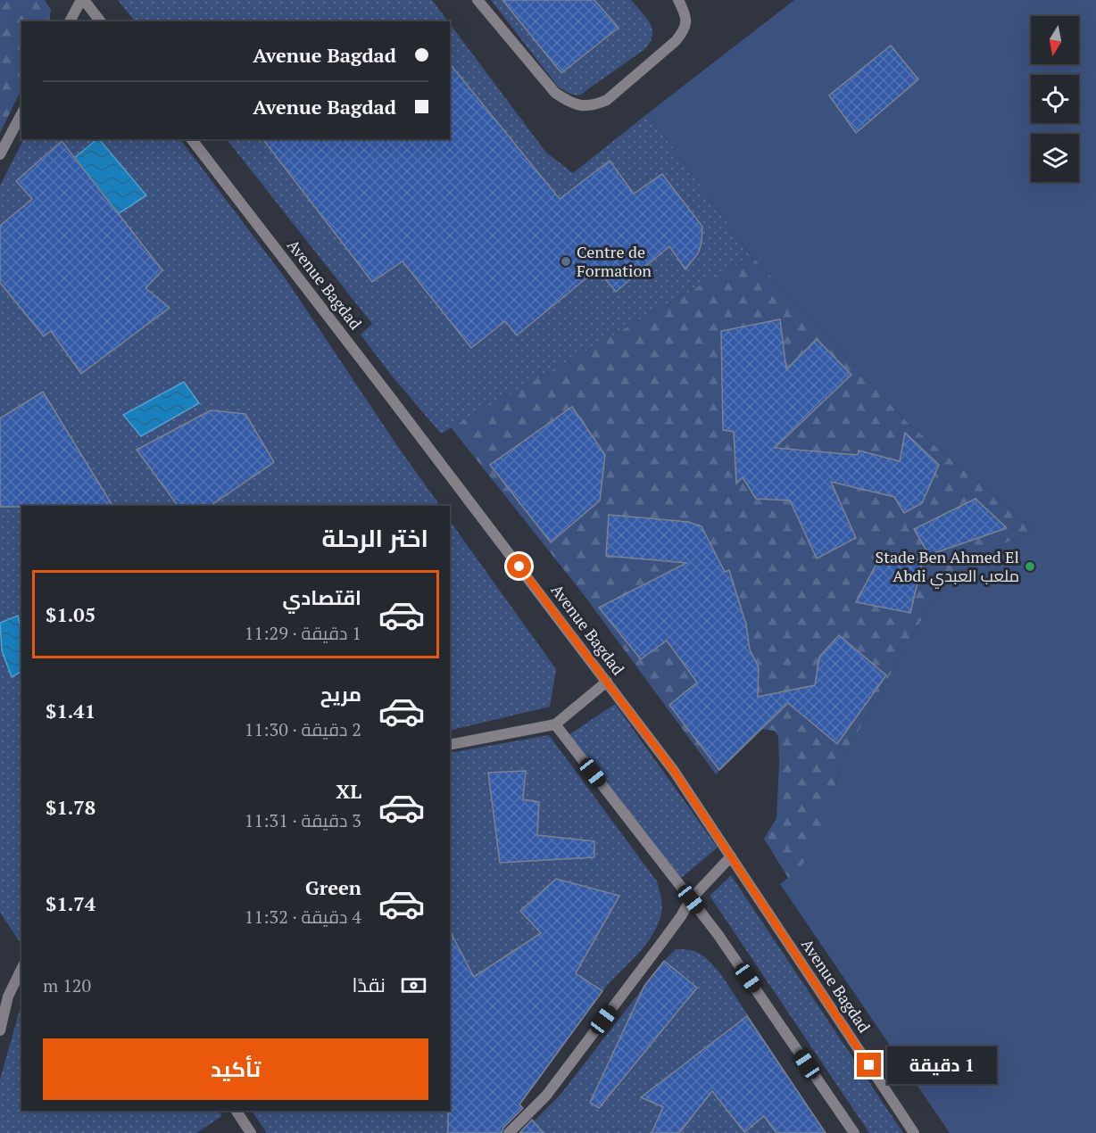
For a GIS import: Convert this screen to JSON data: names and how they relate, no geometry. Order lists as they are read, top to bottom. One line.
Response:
{"streets":{"street":["Avenue Bagdad"]},"places":["Centre de Formation","Stade Ben Ahmed El Abdi ملعب العبدي"],"north":"bottom","page":{"banner":["Avenue Bagdad","Avenue Bagdad"],"heading":"اختر الرحلة","list":[{"name":"اقتصادي","note":"1 دقيقة · 11:29","value":"$1.05"},{"name":"مريح","note":"2 دقيقة · 11:30","value":"$1.41"},{"name":"XL","note":"3 دقيقة · 11:31","value":"$1.78"},{"name":"Green","note":"4 دقيقة · 11:32","value":"$1.74"}],"pay":["نقدًا","120 m"],"buttons":"تأكيد","bubble":"1 دقيقة"}}
